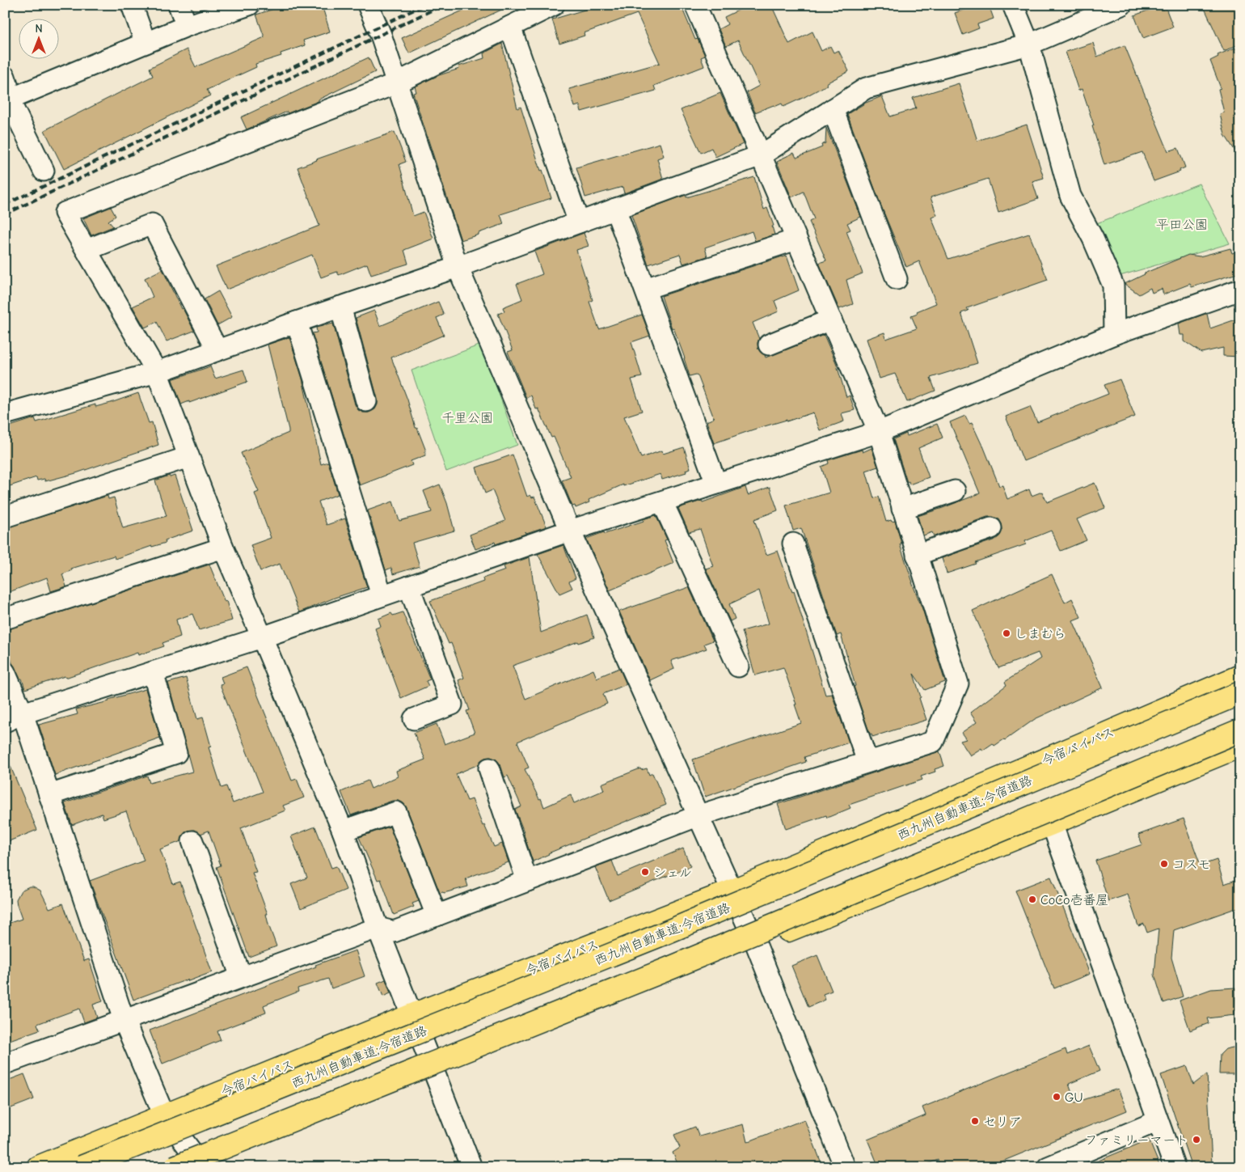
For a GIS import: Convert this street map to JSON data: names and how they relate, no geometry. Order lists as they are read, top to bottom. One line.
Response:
{"streets":{"highway":["今宿バイパス","西九州自動車道;今宿道路"]},"parks":["平田公園","千里公園"],"places":["しまむら","コスモ","シェル","CoCo壱番屋","GU","セリア","ファミリーマート"],"north":"top"}
